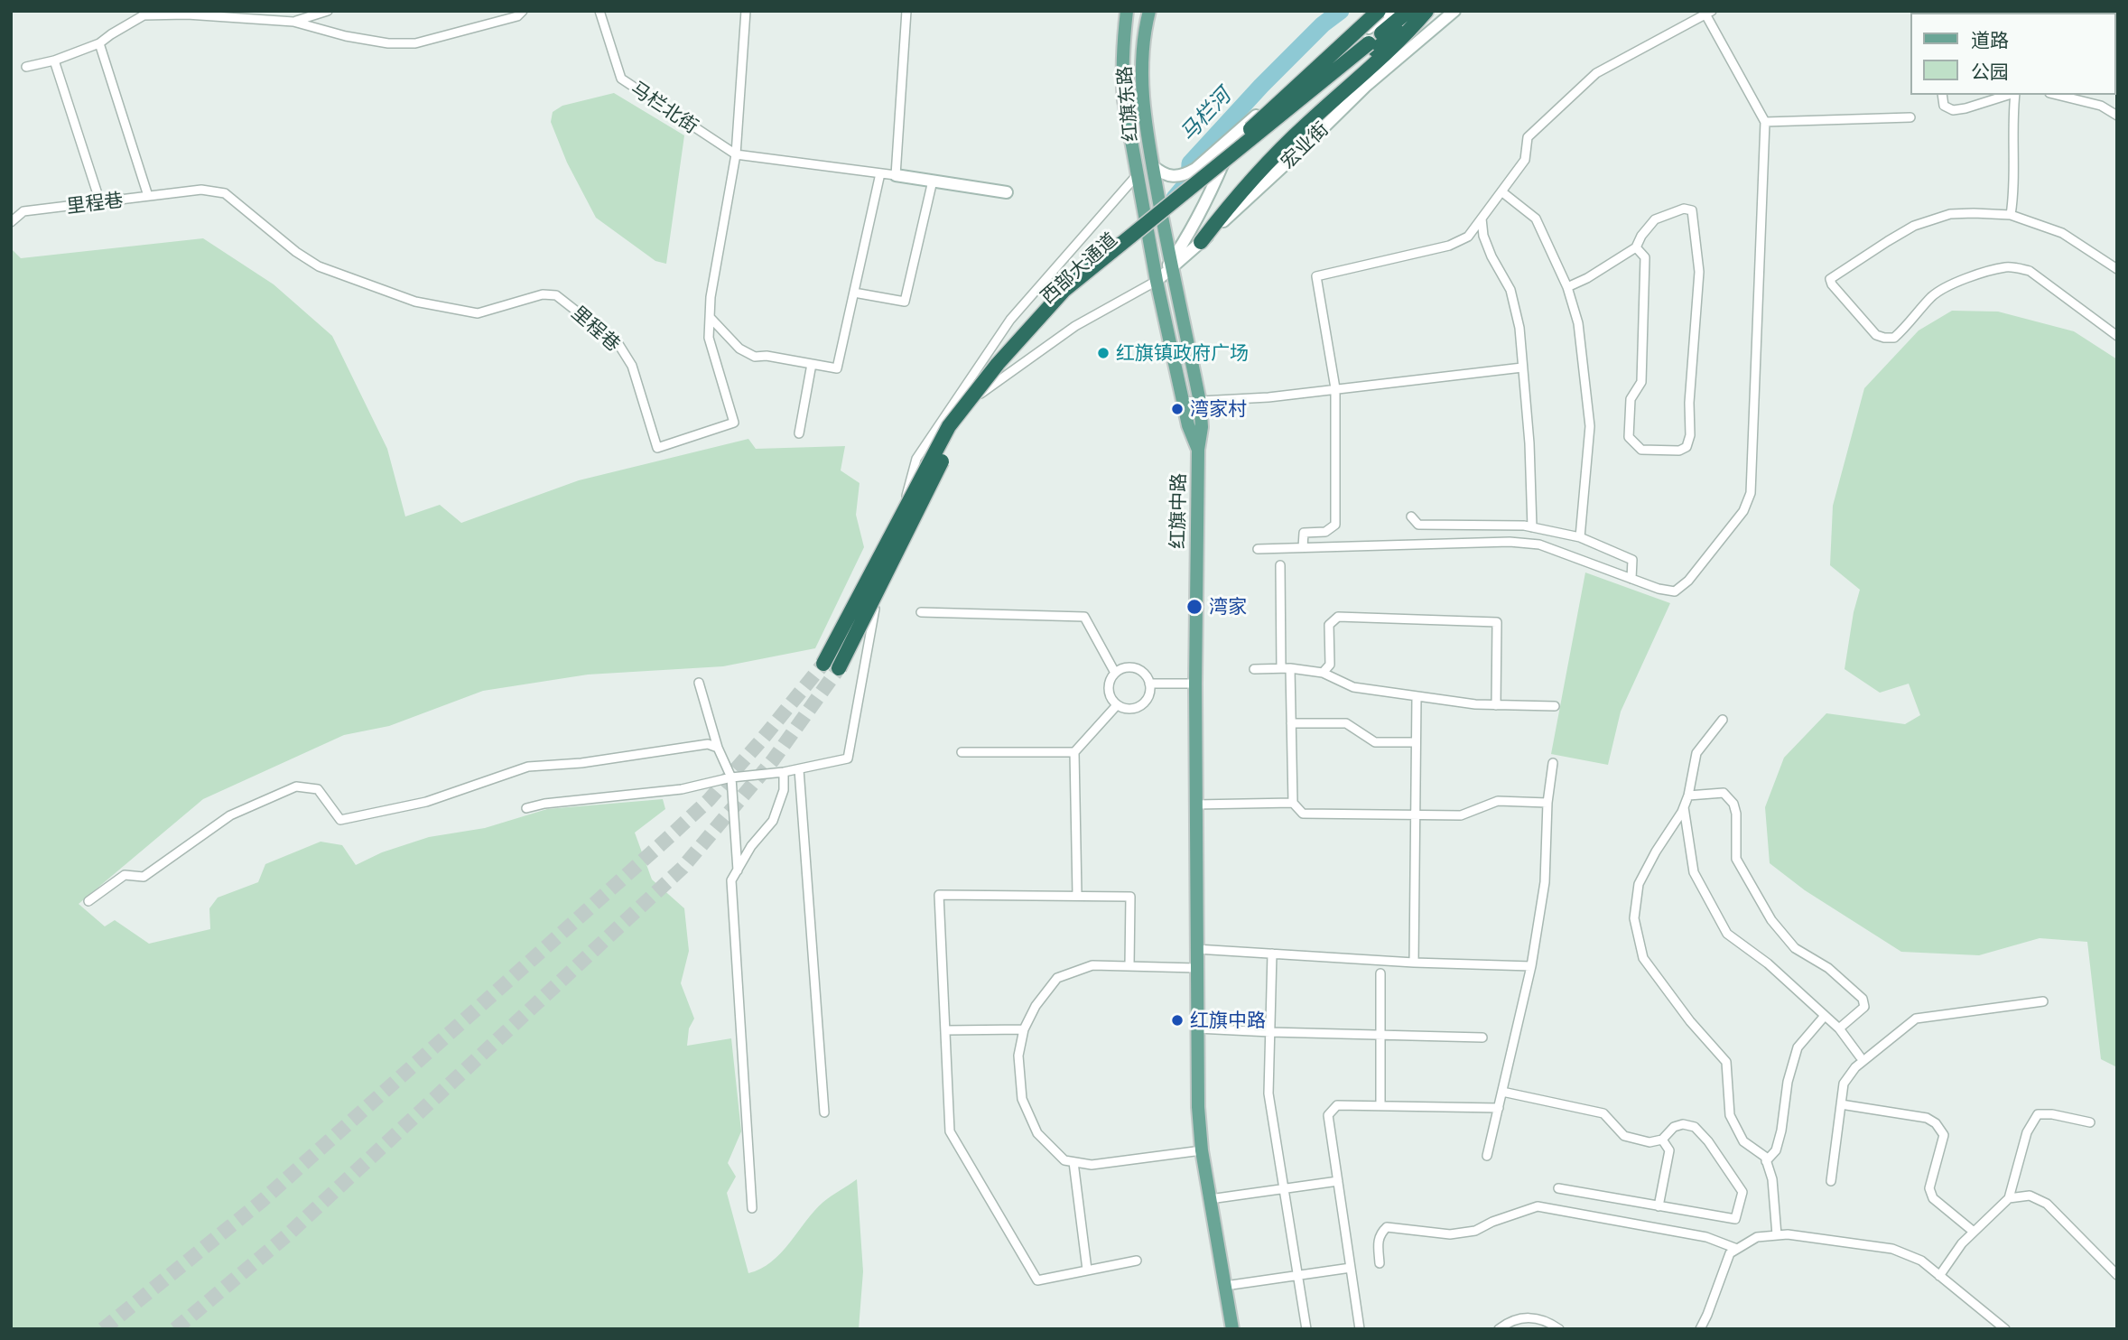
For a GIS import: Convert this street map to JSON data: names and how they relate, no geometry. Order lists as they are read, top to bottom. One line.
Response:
{"streets":{"highway":["西部大通道"],"main road":["红旗东路","宏业街","红旗中路"],"street":["马栏北街","里程巷"]},"crossings":[["红旗东路","宏业街"],["红旗东路","红旗中路"],["马栏北街","里程巷"],["宏业街","红旗中路"]],"water":["马栏河"],"places":["红旗镇政府广场","湾家村","湾家","红旗中路"],"legend":["道路","公园"]}
